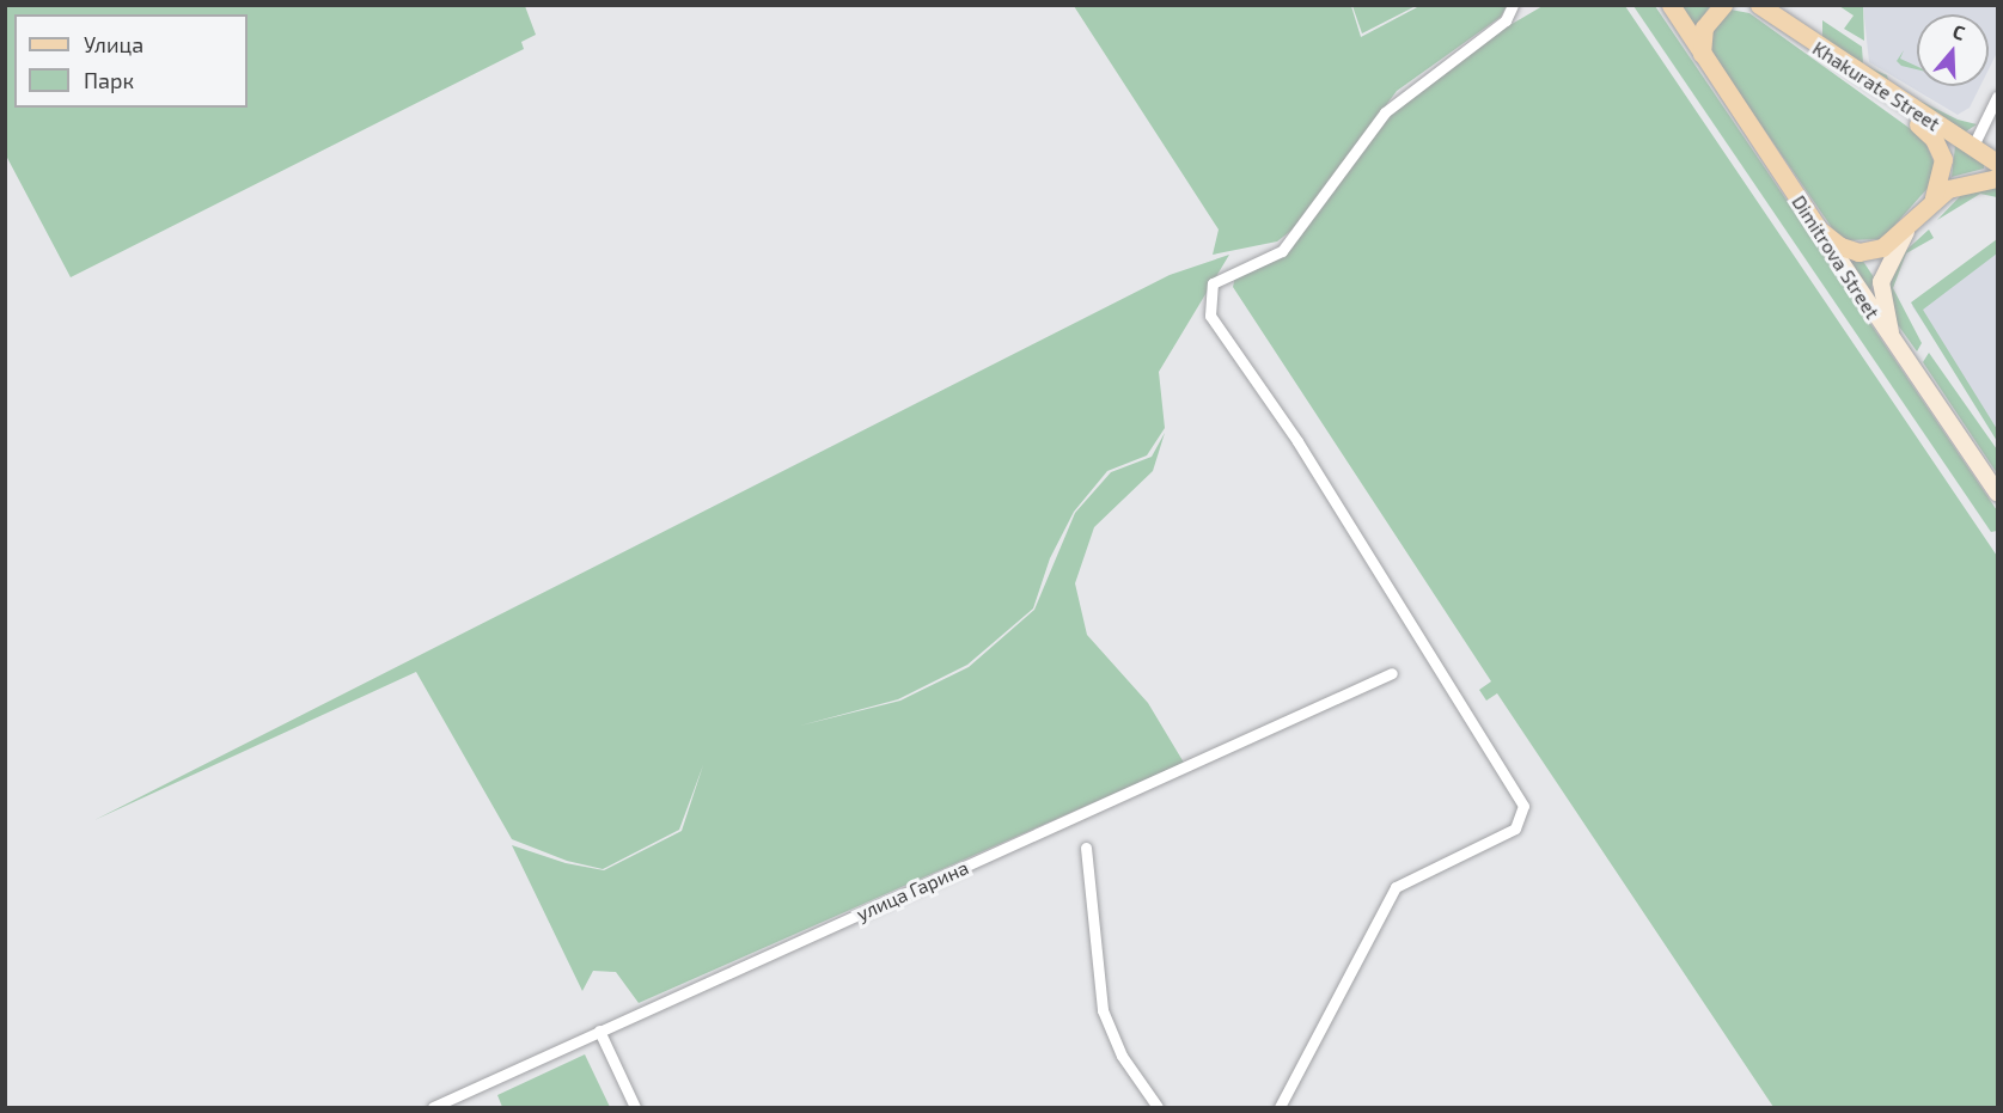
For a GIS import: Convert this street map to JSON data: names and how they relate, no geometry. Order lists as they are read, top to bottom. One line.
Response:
{"streets":{"main road":["Khakurate Street","Dimitrova Street"],"street":["улица Гарина"]},"legend":["Улица","Парк"],"north":"top"}
